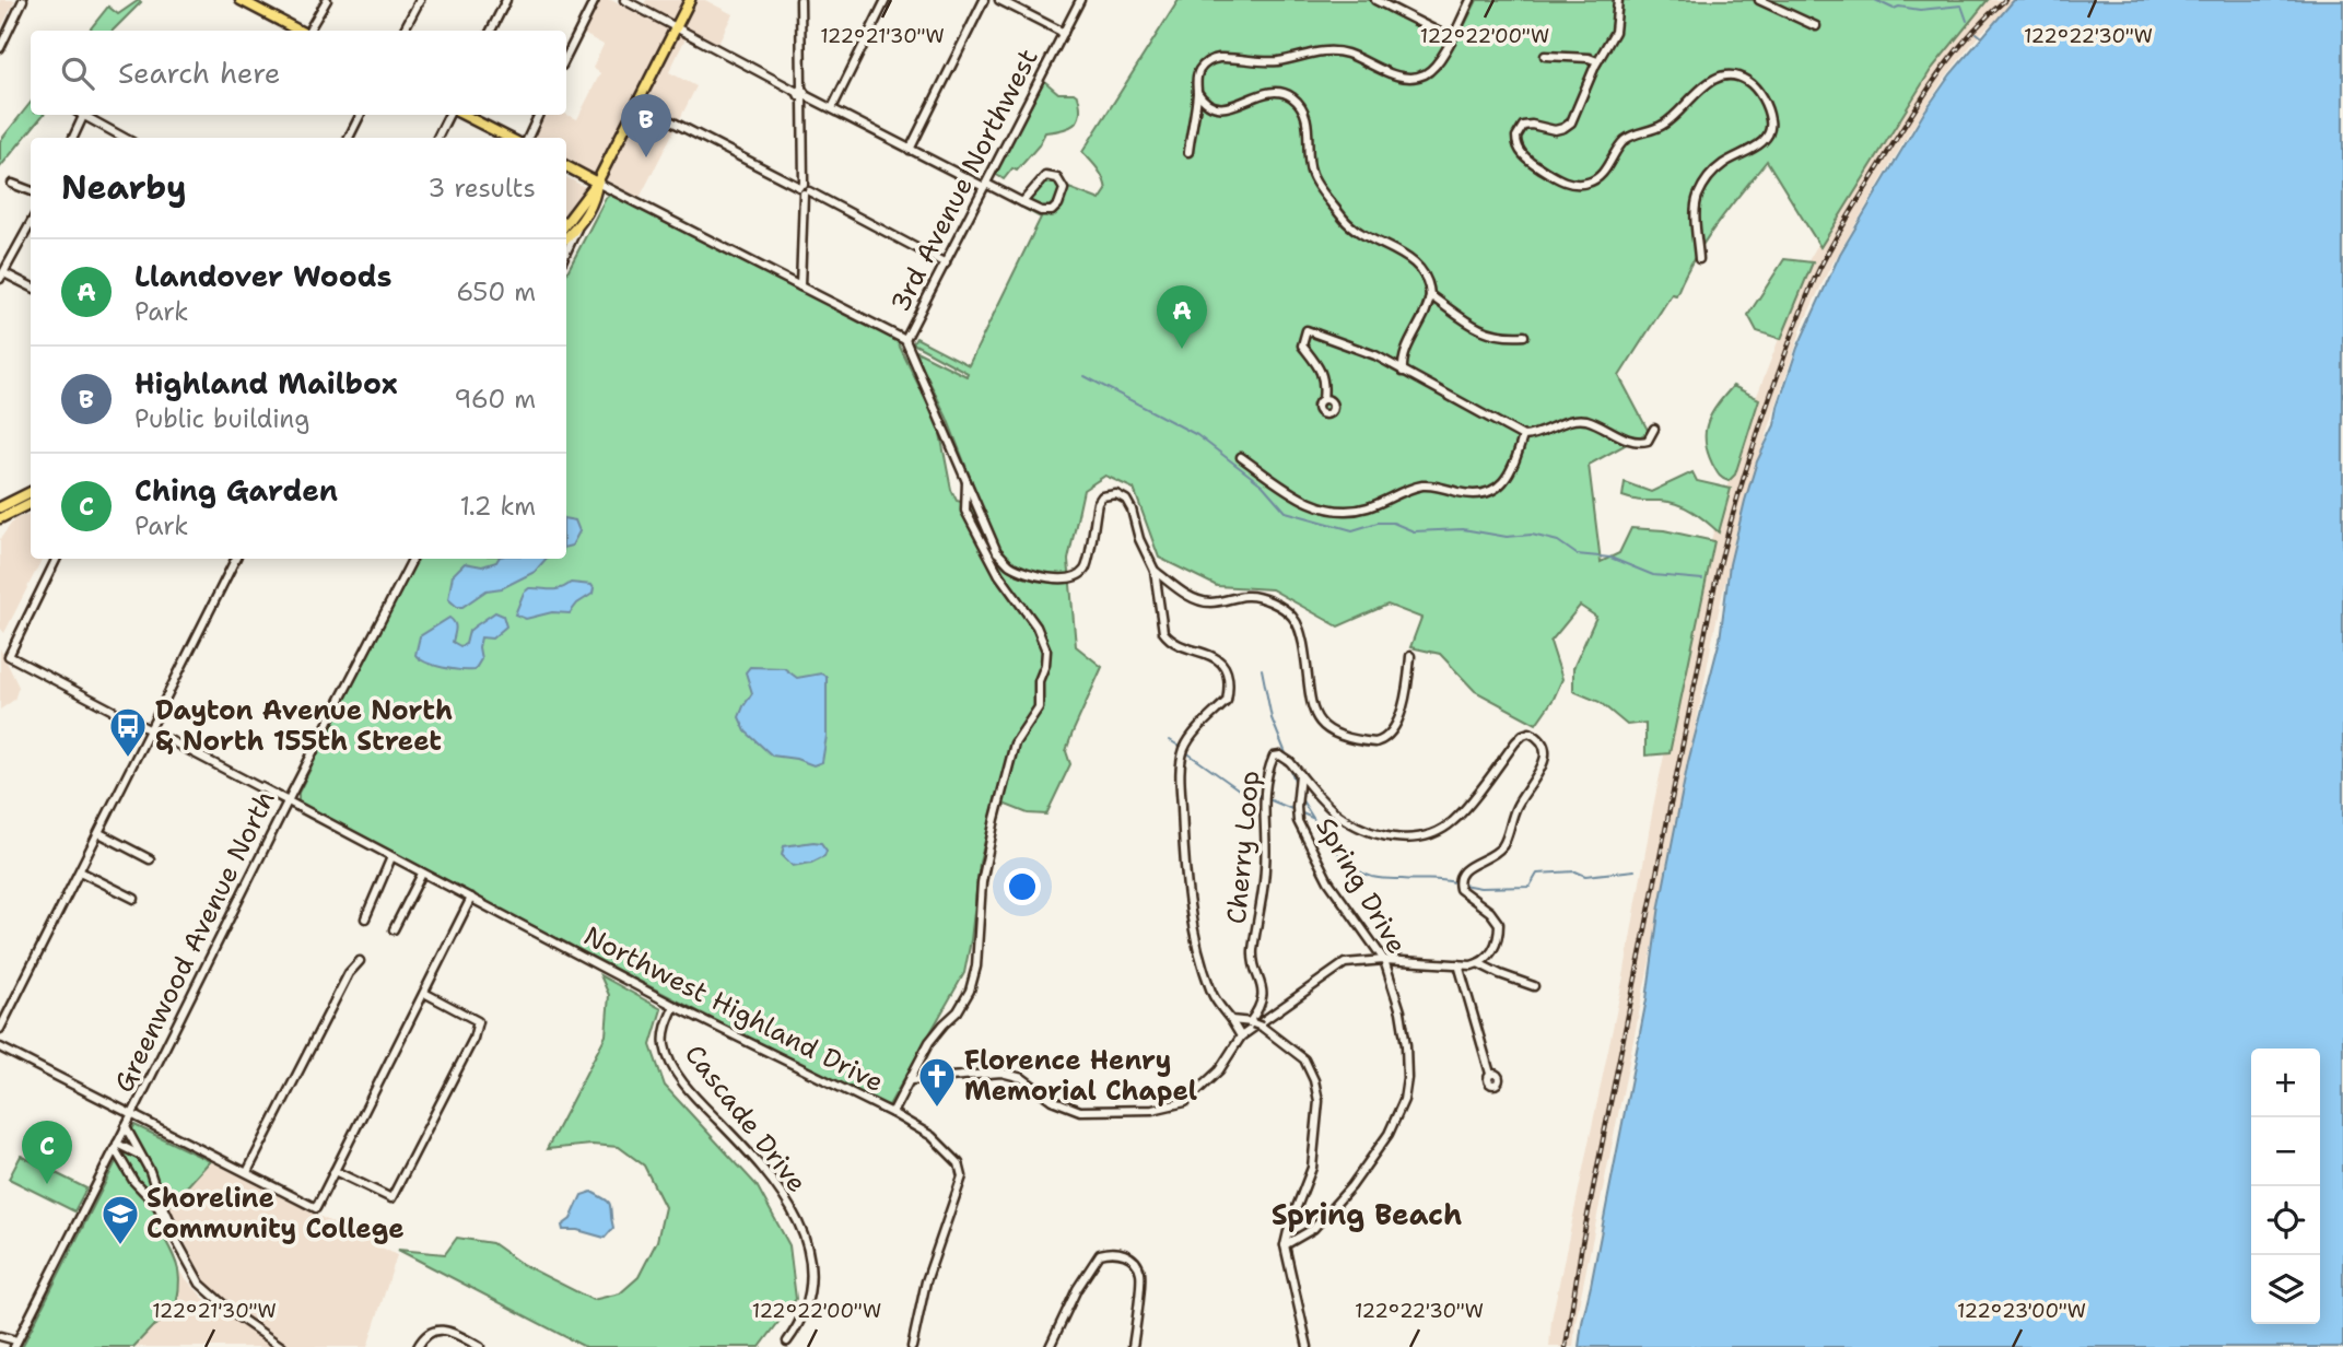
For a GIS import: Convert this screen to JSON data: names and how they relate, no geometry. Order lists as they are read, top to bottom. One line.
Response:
{"streets":{"street":["3rd Avenue Northwest","Cherry Loop","Spring Drive","Greenwood Avenue North","Northwest Highland Drive","Cascade Drive"]},"crossings":[["Cherry Loop","Spring Drive"],["Greenwood Avenue North","Northwest Highland Drive"],["Northwest Highland Drive","Cascade Drive"]],"districts":["Spring Beach"],"places":{"bus stop":["Dayton Avenue North & North 155th Street"],"church":["Florence Henry Memorial Chapel"],"school or university":["Shoreline Community College"]},"page":{"search":"Search here","pins":["B","A","C"],"heading":["Nearby","3 results"],"list":[{"mark":"A","name":"Llandover Woods","note":"Park","value":"650 m"},{"mark":"B","name":"Highland Mailbox","note":"Public building","value":"960 m"},{"mark":"C","name":"Ching Garden","note":"Park","value":"1.2 km"}],"map_buttons":["+","−"]},"coordinates":["122°21'30\"W","122°22'00\"W","122°22'30\"W","122°23'00\"W"]}
